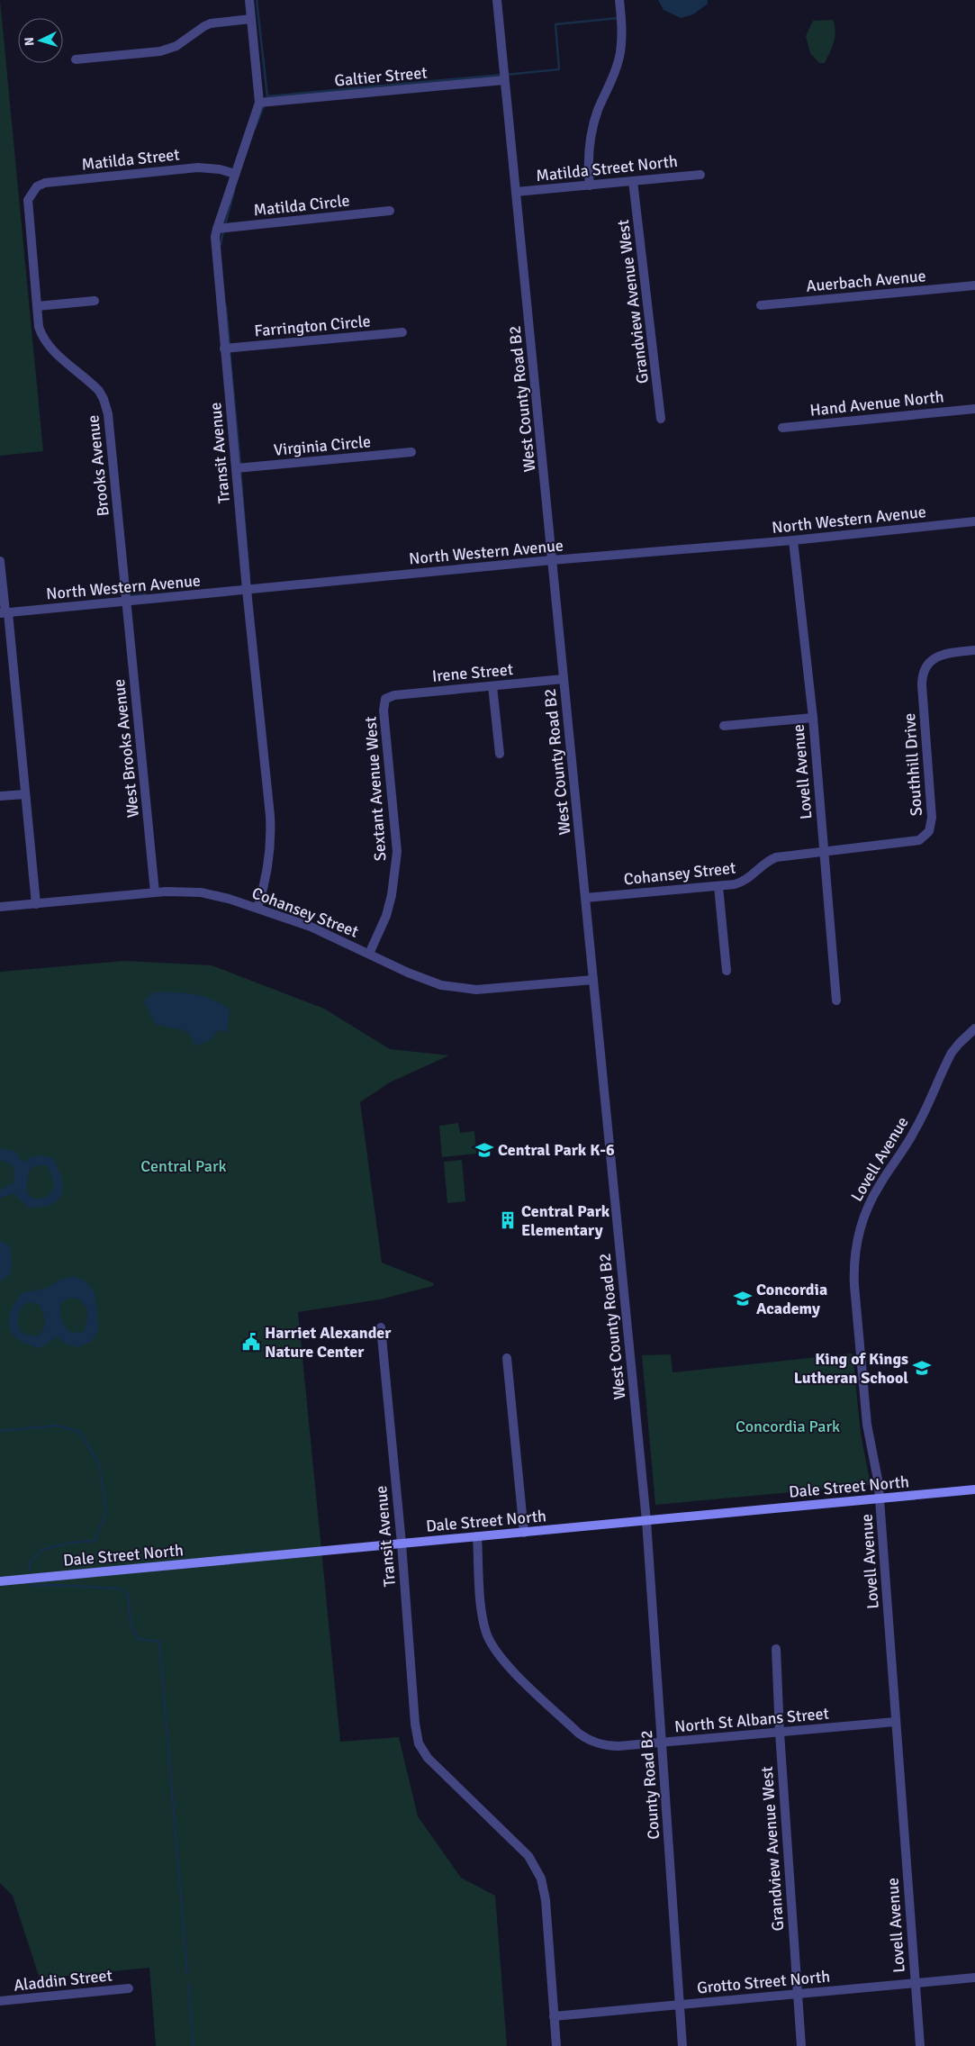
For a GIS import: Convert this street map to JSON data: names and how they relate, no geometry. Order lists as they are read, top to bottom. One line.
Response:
{"streets":{"main road":["Dale Street North"],"street":["Galtier Street","Matilda Street","Matilda Street North","Matilda Circle","Auerbach Avenue","Grandview Avenue West","Farrington Circle","West County Road B2","Hand Avenue North","Virginia Circle","Transit Avenue","Brooks Avenue","North Western Avenue","Irene Street","West Brooks Avenue","Southhill Drive","Lovell Avenue","Sextant Avenue West","Cohansey Street","North St Albans Street","County Road B2","Aladdin Street","Grotto Street North"]},"crossings":[["Galtier Street","West County Road B2"],["Galtier Street","Transit Avenue"],["Matilda Street","Transit Avenue"],["Matilda Street","Brooks Avenue"],["Matilda Street North","Grandview Avenue West"],["Matilda Street North","West County Road B2"],["Matilda Circle","Transit Avenue"],["Grandview Avenue West","North St Albans Street"],["Grandview Avenue West","Grotto Street North"],["Farrington Circle","Transit Avenue"],["West County Road B2","North Western Avenue"],["West County Road B2","Irene Street"],["West County Road B2","Cohansey Street"],["West County Road B2","Dale Street North"],["West County Road B2","County Road B2"],["Virginia Circle","Transit Avenue"],["Transit Avenue","North Western Avenue"],["Transit Avenue","Cohansey Street"],["Transit Avenue","Dale Street North"],["Transit Avenue","Grotto Street North"],["Brooks Avenue","North Western Avenue"],["Brooks Avenue","West Brooks Avenue"],["North Western Avenue","West Brooks Avenue"],["North Western Avenue","Lovell Avenue"],["Irene Street","Sextant Avenue West"],["West Brooks Avenue","Cohansey Street"],["Southhill Drive","Lovell Avenue"],["Southhill Drive","Cohansey Street"],["Lovell Avenue","Cohansey Street"],["Lovell Avenue","Dale Street North"],["Lovell Avenue","North St Albans Street"],["Lovell Avenue","Grotto Street North"],["Sextant Avenue West","Cohansey Street"],["Dale Street North","North St Albans Street"],["Dale Street North","County Road B2"],["North St Albans Street","County Road B2"],["County Road B2","Grotto Street North"]],"parks":["Central Park","Concordia Park"],"places":{"school or university":["Central Park K-6","Concordia Academy","King of Kings Lutheran School"],"building":["Central Park Elementary"],"public building":["Harriet Alexander Nature Center"]},"north":"left"}
